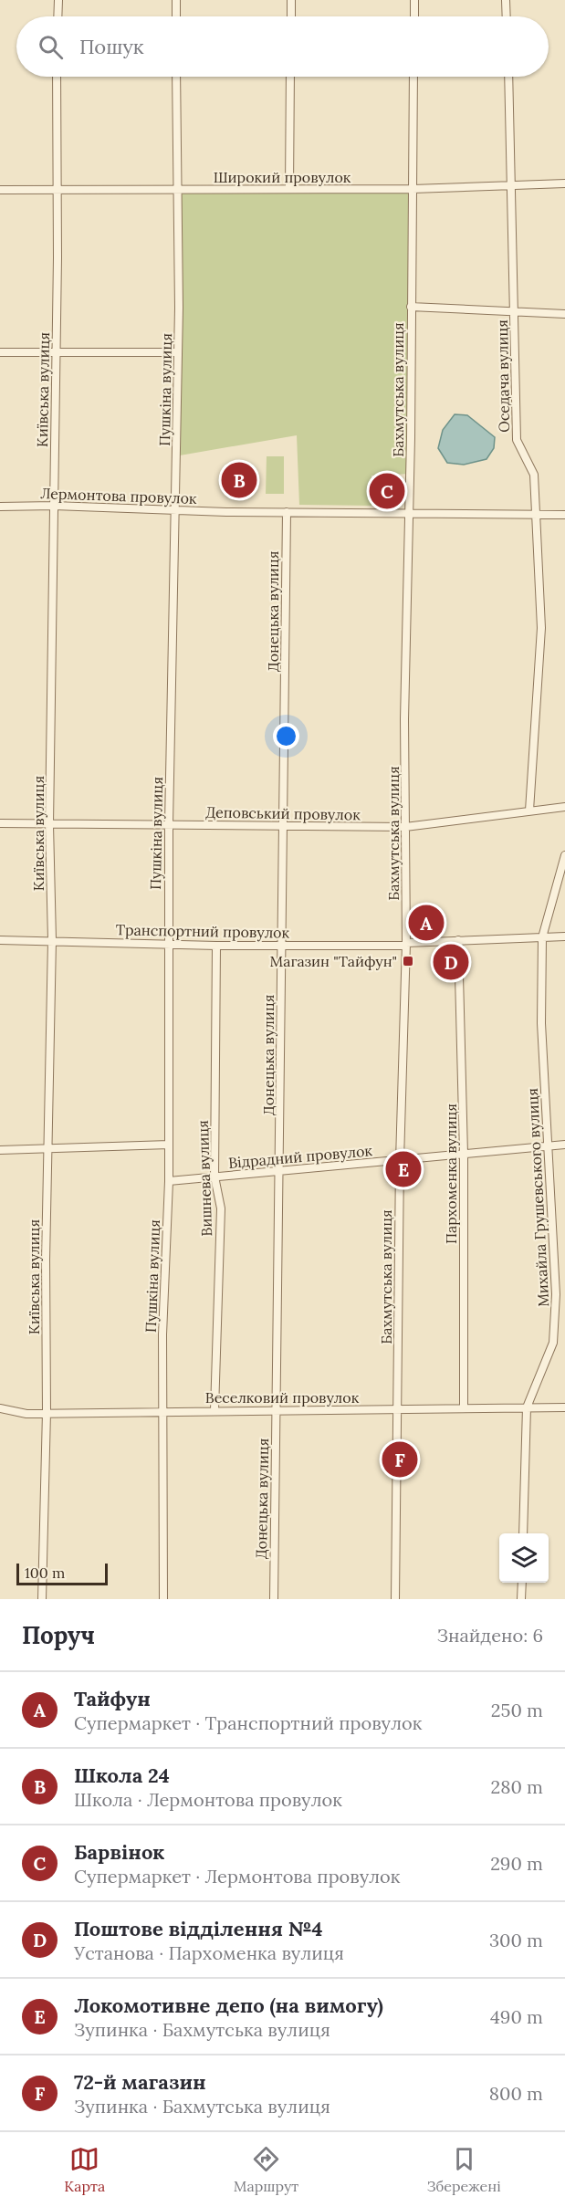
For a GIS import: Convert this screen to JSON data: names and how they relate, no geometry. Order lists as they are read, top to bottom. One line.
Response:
{"streets":{"street":["Широкий провулок","Оседача вулиця","Київська вулиця","Пушкіна вулиця","Бахмутська вулиця","Лермонтова провулок","Донецька вулиця","Деповський провулок","Транспортний провулок","Відрадний провулок","Пархоменка вулиця","Вишнева вулиця","Михайла Грушевського вулиця","Веселковий провулок"]},"crossings":[["Широкий провулок","Оседача вулиця"],["Широкий провулок","Київська вулиця"],["Широкий провулок","Пушкіна вулиця"],["Широкий провулок","Бахмутська вулиця"],["Оседача вулиця","Лермонтова провулок"],["Оседача вулиця","Деповський провулок"],["Київська вулиця","Лермонтова провулок"],["Київська вулиця","Деповський провулок"],["Київська вулиця","Транспортний провулок"],["Київська вулиця","Веселковий провулок"],["Пушкіна вулиця","Лермонтова провулок"],["Пушкіна вулиця","Деповський провулок"],["Пушкіна вулиця","Транспортний провулок"],["Пушкіна вулиця","Відрадний провулок"],["Пушкіна вулиця","Веселковий провулок"],["Бахмутська вулиця","Лермонтова провулок"],["Бахмутська вулиця","Деповський провулок"],["Бахмутська вулиця","Транспортний провулок"],["Бахмутська вулиця","Відрадний провулок"],["Бахмутська вулиця","Веселковий провулок"],["Лермонтова провулок","Донецька вулиця"],["Донецька вулиця","Деповський провулок"],["Донецька вулиця","Транспортний провулок"],["Донецька вулиця","Відрадний провулок"],["Донецька вулиця","Веселковий провулок"],["Транспортний провулок","Пархоменка вулиця"],["Транспортний провулок","Вишнева вулиця"],["Транспортний провулок","Михайла Грушевського вулиця"],["Відрадний провулок","Пархоменка вулиця"],["Відрадний провулок","Вишнева вулиця"],["Відрадний провулок","Михайла Грушевського вулиця"],["Пархоменка вулиця","Веселковий провулок"],["Вишнева вулиця","Веселковий провулок"],["Михайла Грушевського вулиця","Веселковий провулок"]],"places":{"transit":["Магазин \"Тайфун\""]},"scale_bar":"100 m","page":{"search":"Пошук","pins":["B","C","A","D","E","F"],"scale":"100 m","heading":["Поруч","Знайдено: 6"],"list":[{"mark":"A","name":"Тайфун","note":"Супермаркет · Транспортний провулок","value":"250 m"},{"mark":"B","name":"Школа 24","note":"Школа · Лермонтова провулок","value":"280 m"},{"mark":"C","name":"Барвінок","note":"Супермаркет · Лермонтова провулок","value":"290 m"},{"mark":"D","name":"Поштове відділення №4","note":"Установа · Пархоменка вулиця","value":"300 m"},{"mark":"E","name":"Локомотивне депо (на вимогу)","note":"Зупинка · Бахмутська вулиця","value":"490 m"},{"mark":"F","name":"72-й магазин","note":"Зупинка · Бахмутська вулиця","value":"800 m"}],"nav":["Карта","Маршрут","Збережені"]}}
